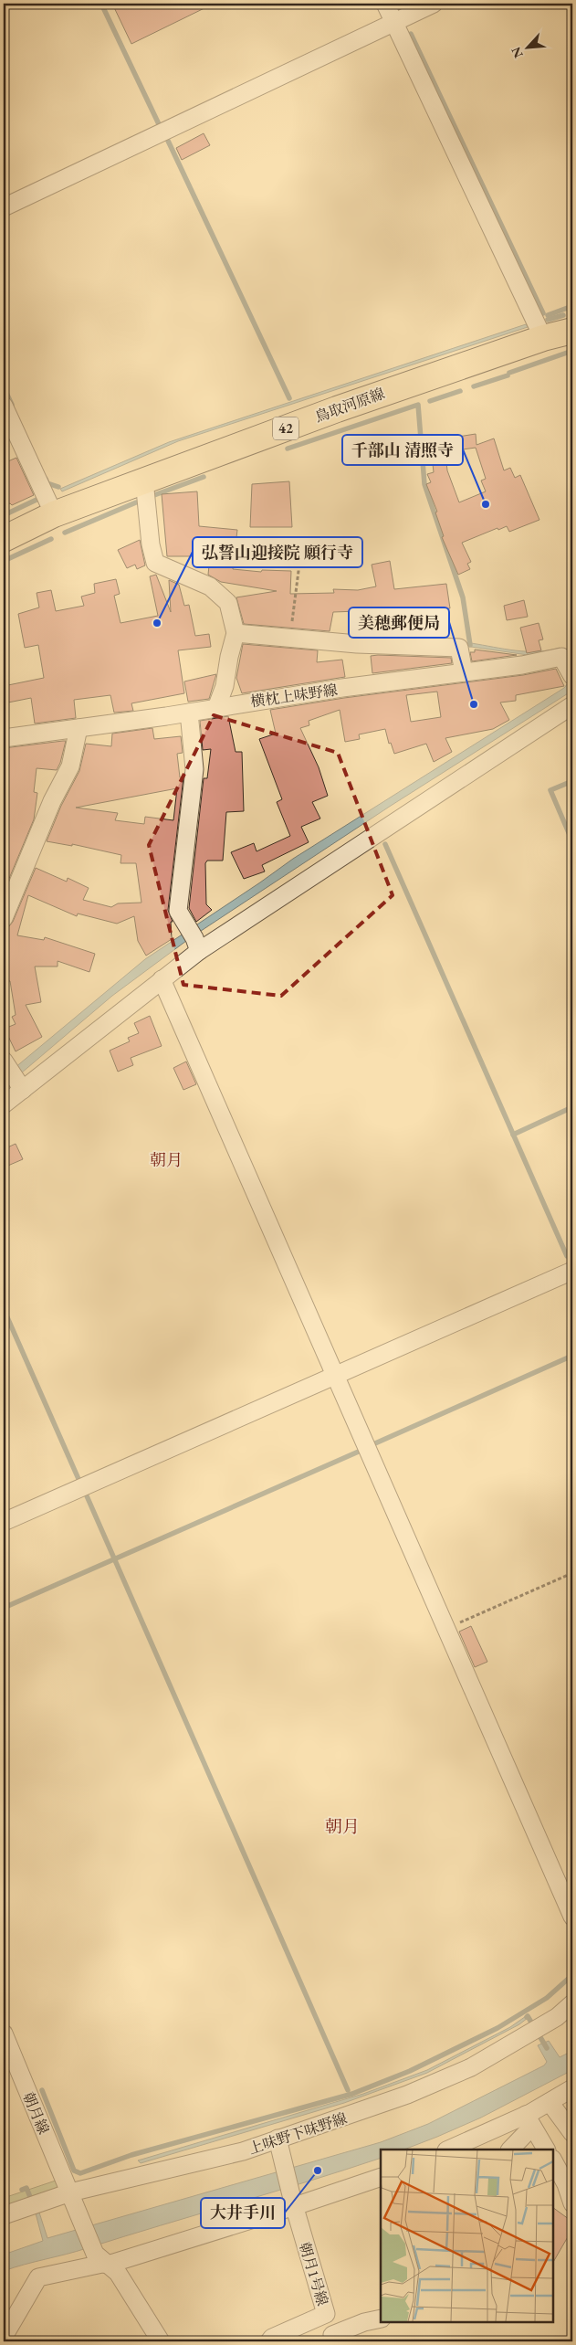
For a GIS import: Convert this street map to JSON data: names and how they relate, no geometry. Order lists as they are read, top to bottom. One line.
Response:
{"streets":{"main road":["鳥取河原線","42"],"street":["横枕上味野線","朝月線","上味野下味野線","朝月1号線"]},"crossings":[["朝月線","上味野下味野線"],["上味野下味野線","朝月1号線"]],"districts":["朝月","朝月"],"places":["千部山 清照寺","弘誓山迎接院 願行寺","美穂郵便局","大井手川"],"north":"bottom left"}
